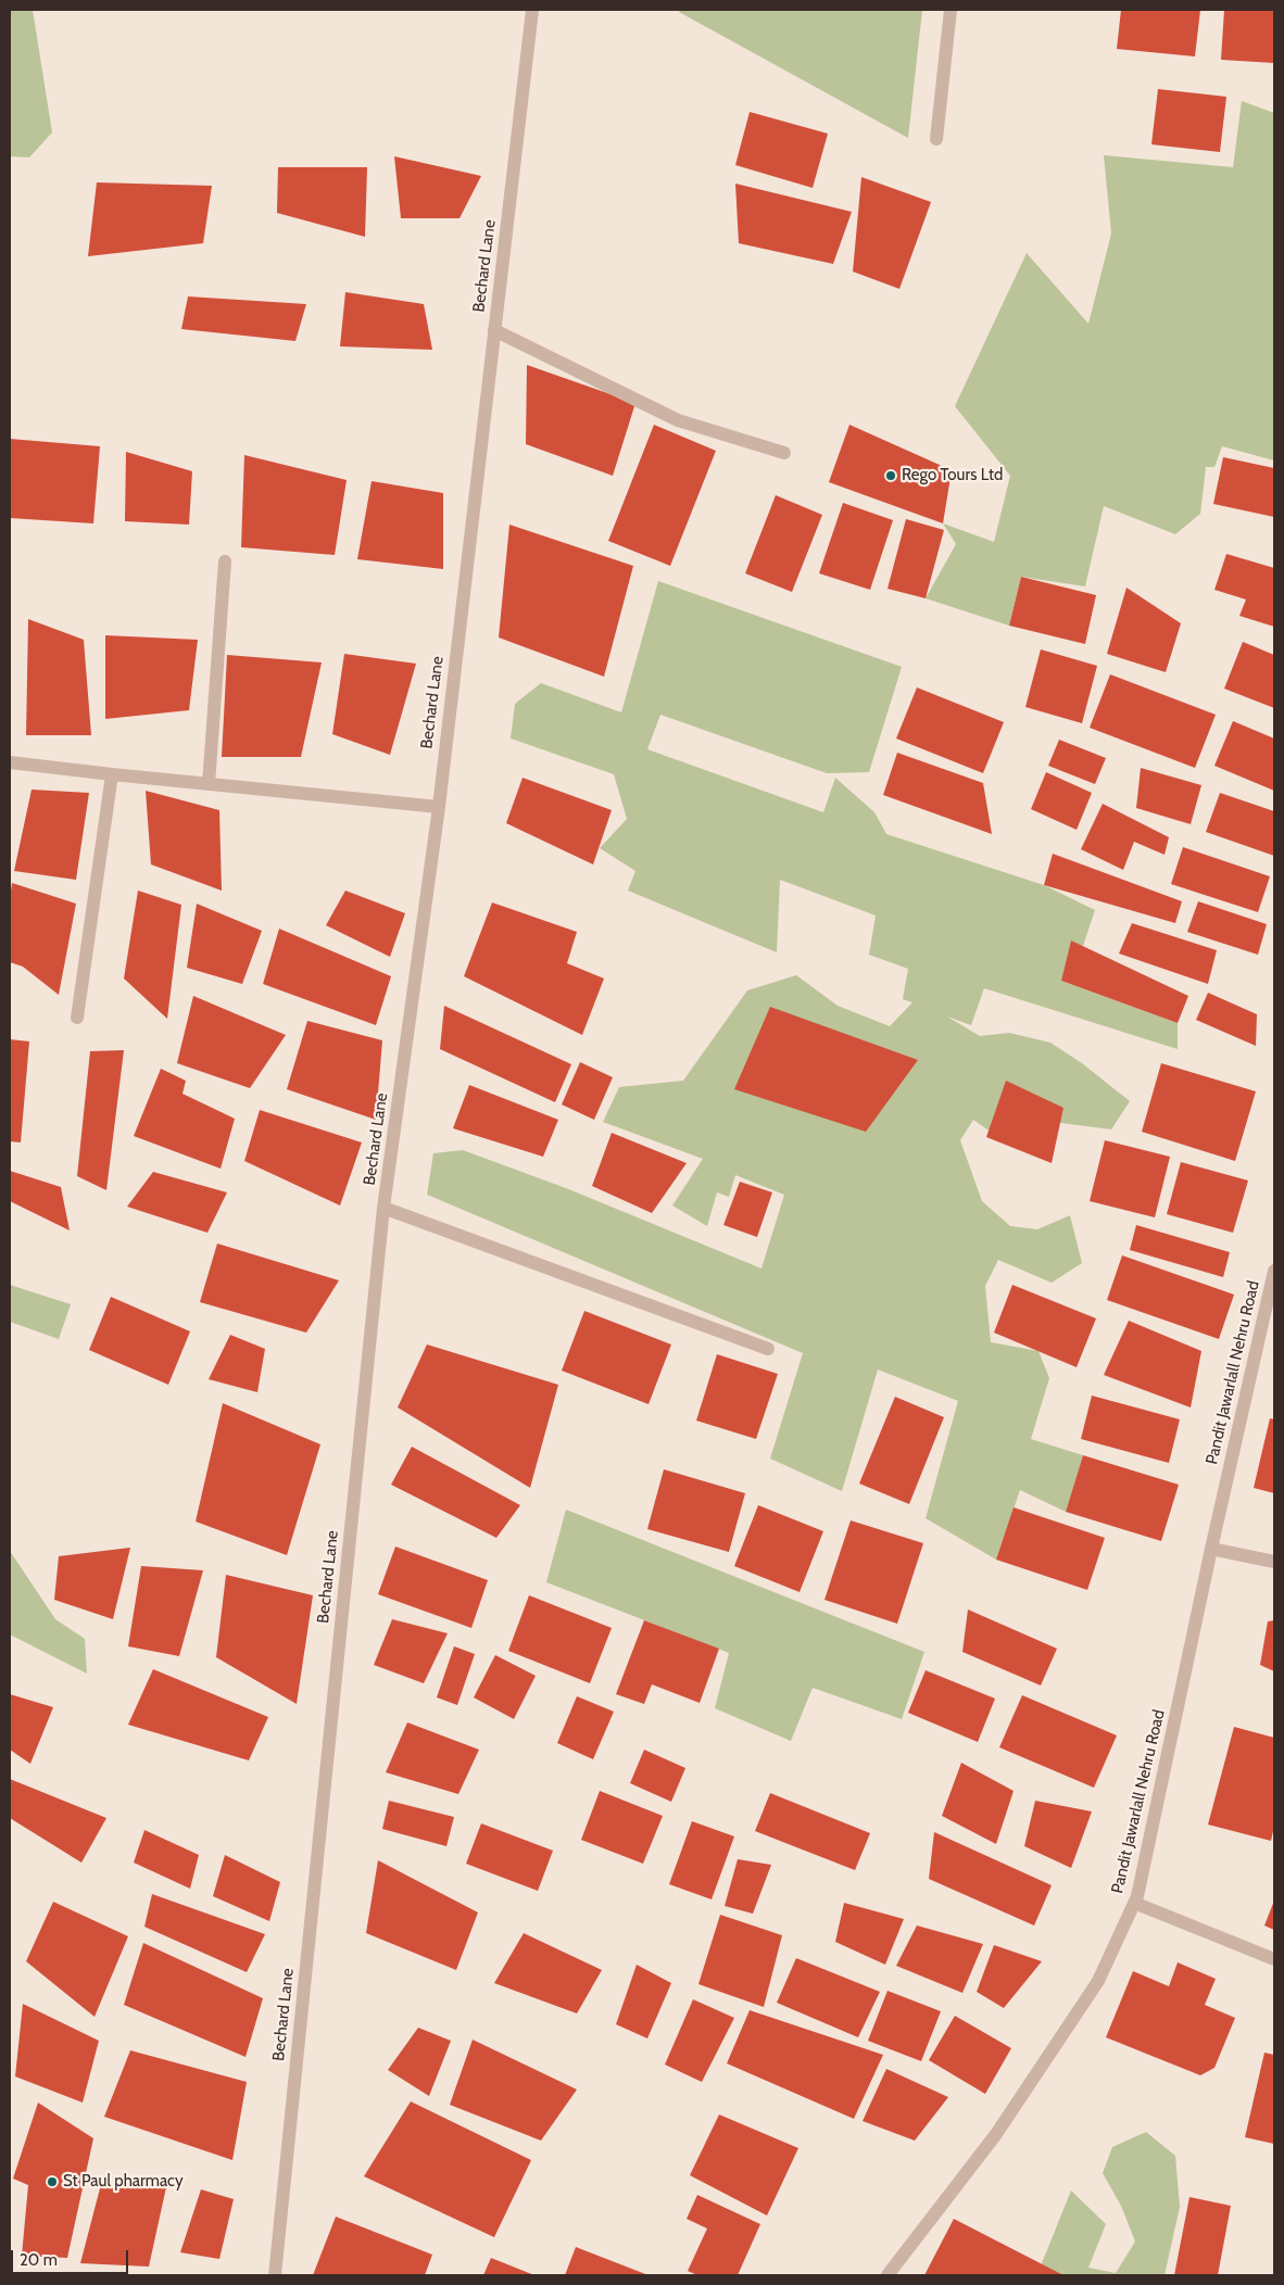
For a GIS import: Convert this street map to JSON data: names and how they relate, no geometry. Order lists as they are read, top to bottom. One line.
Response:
{"streets":{"street":["Bechard Lane","Pandit Jawarlall Nehru Road"]},"places":["Rego Tours Ltd","St Paul pharmacy"],"scale_bar":"20 m"}
